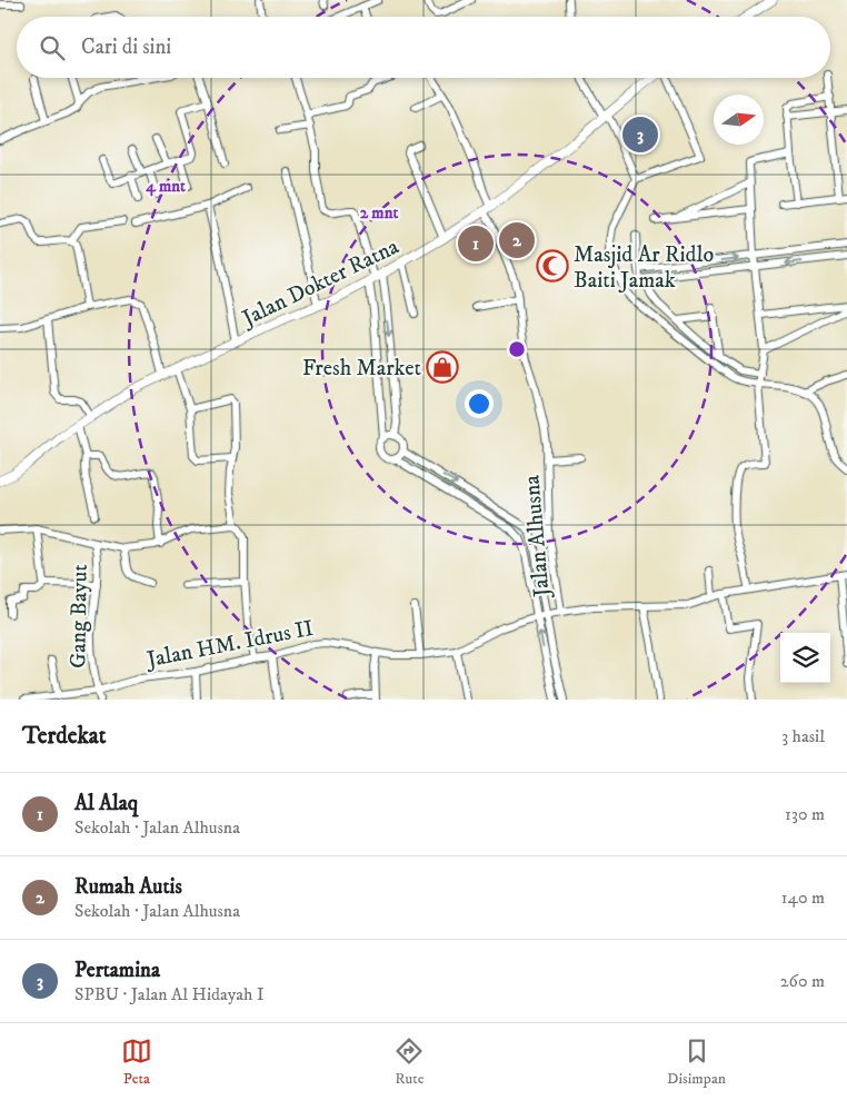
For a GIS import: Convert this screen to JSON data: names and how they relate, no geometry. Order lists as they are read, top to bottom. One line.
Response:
{"streets":{"street":["Jalan Dokter Ratna","Jalan Alhusna","Gang Bayut","Jalan HM. Idrus II"]},"crossings":[["Jalan Dokter Ratna","Jalan Alhusna"],["Jalan Alhusna","Jalan HM. Idrus II"],["Gang Bayut","Jalan HM. Idrus II"]],"places":{"mosque":["Masjid Ar Ridlo Baiti Jamak"],"shop":["Fresh Market"]},"north":"right","page":{"search":"Cari di sini","pins":["3","2","1"],"heading":["Terdekat","3 hasil"],"list":[{"mark":"1","name":"Al Alaq","note":"Sekolah · Jalan Alhusna","value":"130 m"},{"mark":"2","name":"Rumah Autis","note":"Sekolah · Jalan Alhusna","value":"140 m"},{"mark":"3","name":"Pertamina","note":"SPBU · Jalan Al Hidayah I","value":"260 m"}],"nav":["Peta","Rute","Disimpan"]},"rings":["4 mnt","2 mnt"]}
